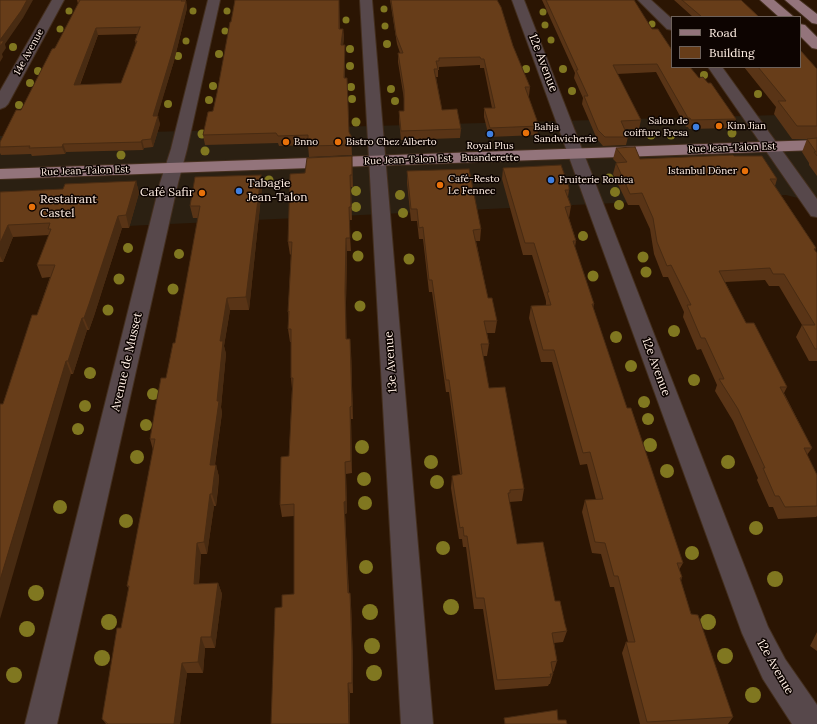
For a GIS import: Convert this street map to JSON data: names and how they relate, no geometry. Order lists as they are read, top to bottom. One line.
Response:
{"streets":{"main road":["Rue Jean-Talon Est"],"street":["14e Avenue","12e Avenue","Avenue de Musset","13e Avenue"]},"crossings":[["12e Avenue","Rue Jean-Talon Est"],["Rue Jean-Talon Est","Avenue de Musset"],["Rue Jean-Talon Est","13e Avenue"]],"places":["Kim Jian","Salon de coiffure Fresa","Bahja Sandwicherie","Royal Plus Buanderette","Bnno","Bistro Chez Alberto","Istanbul Döner","Fruiterie Ronica","Café-Resto Le Fennec","Tabagie Jean-Talon","Café Safir","Restairant Castel"],"legend":["Road","Building"]}
